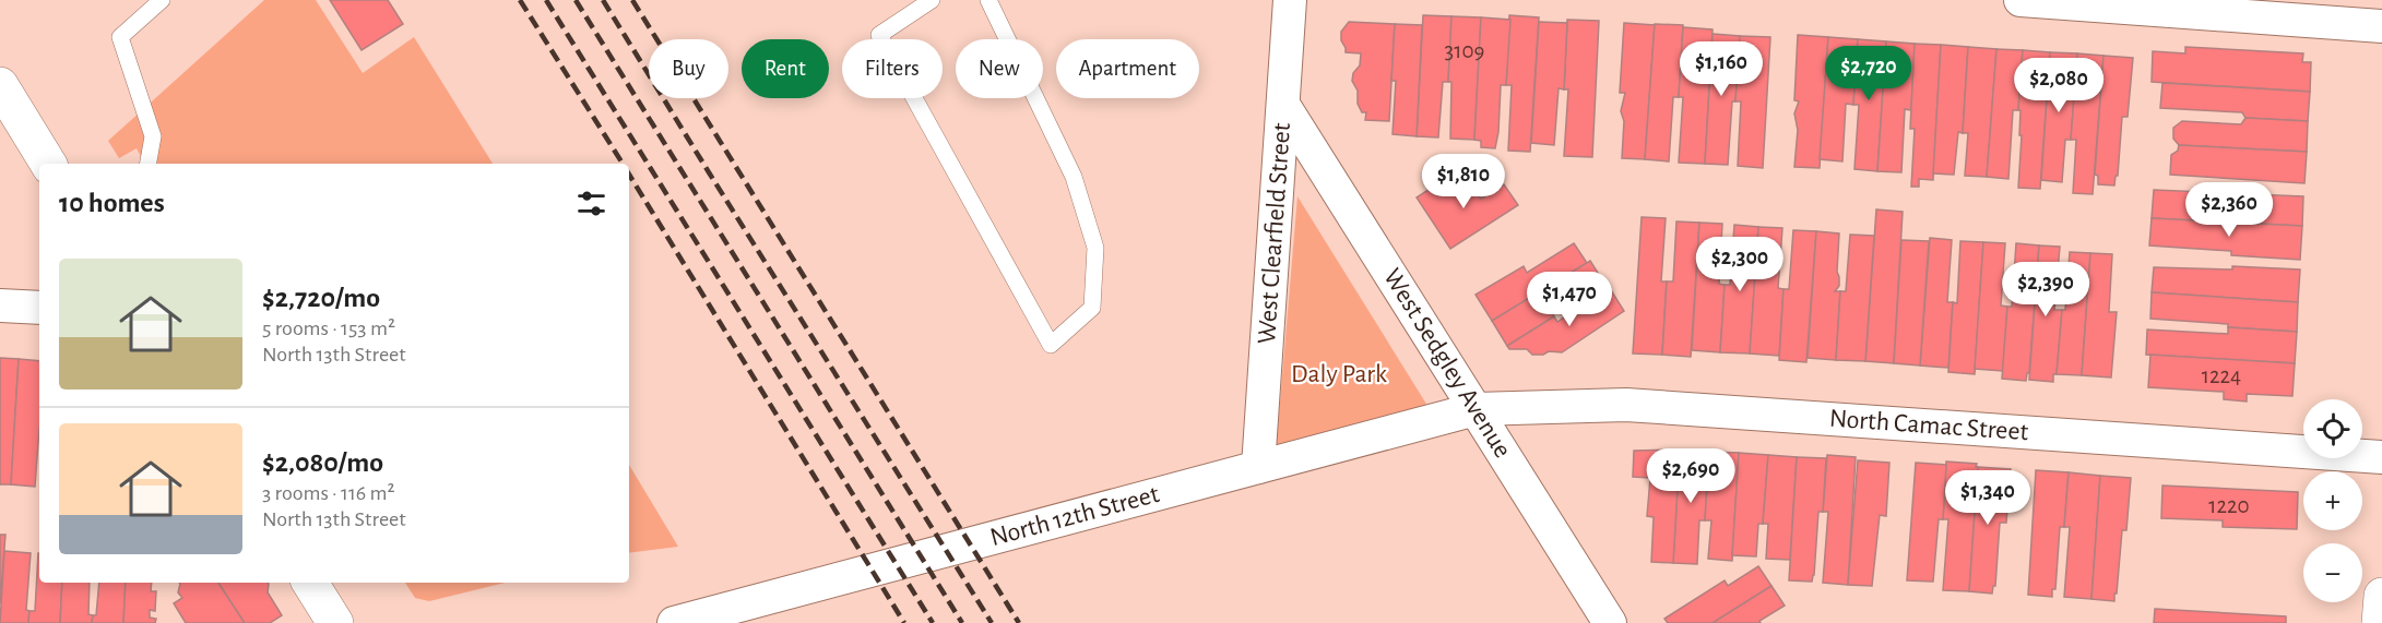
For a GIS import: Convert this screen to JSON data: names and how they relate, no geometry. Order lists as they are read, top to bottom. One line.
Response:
{"streets":{"street":["West Clearfield Street","West Sedgley Avenue","North Camac Street","North 12th Street"]},"crossings":[["West Clearfield Street","West Sedgley Avenue"],["West Clearfield Street","North 12th Street"],["West Sedgley Avenue","North Camac Street"],["West Sedgley Avenue","North 12th Street"],["North Camac Street","North 12th Street"]],"parks":["Daly Park"],"house_numbers":["3109","1224","1220"],"page":{"chip":["Buy","Rent","Filters","New","Apartment"],"price":["$1,160","$2,720","$2,080","$1,810","$2,360","$2,300","$2,390","$1,470","$2,690","$1,340"],"heading":"10 homes","list":[{"name":"$2,720/mo","note":"5 rooms · 153 m² · North 13th Street"},{"name":"$2,080/mo","note":"3 rooms · 116 m² · North 13th Street"}],"map_buttons":["+","−"]}}
